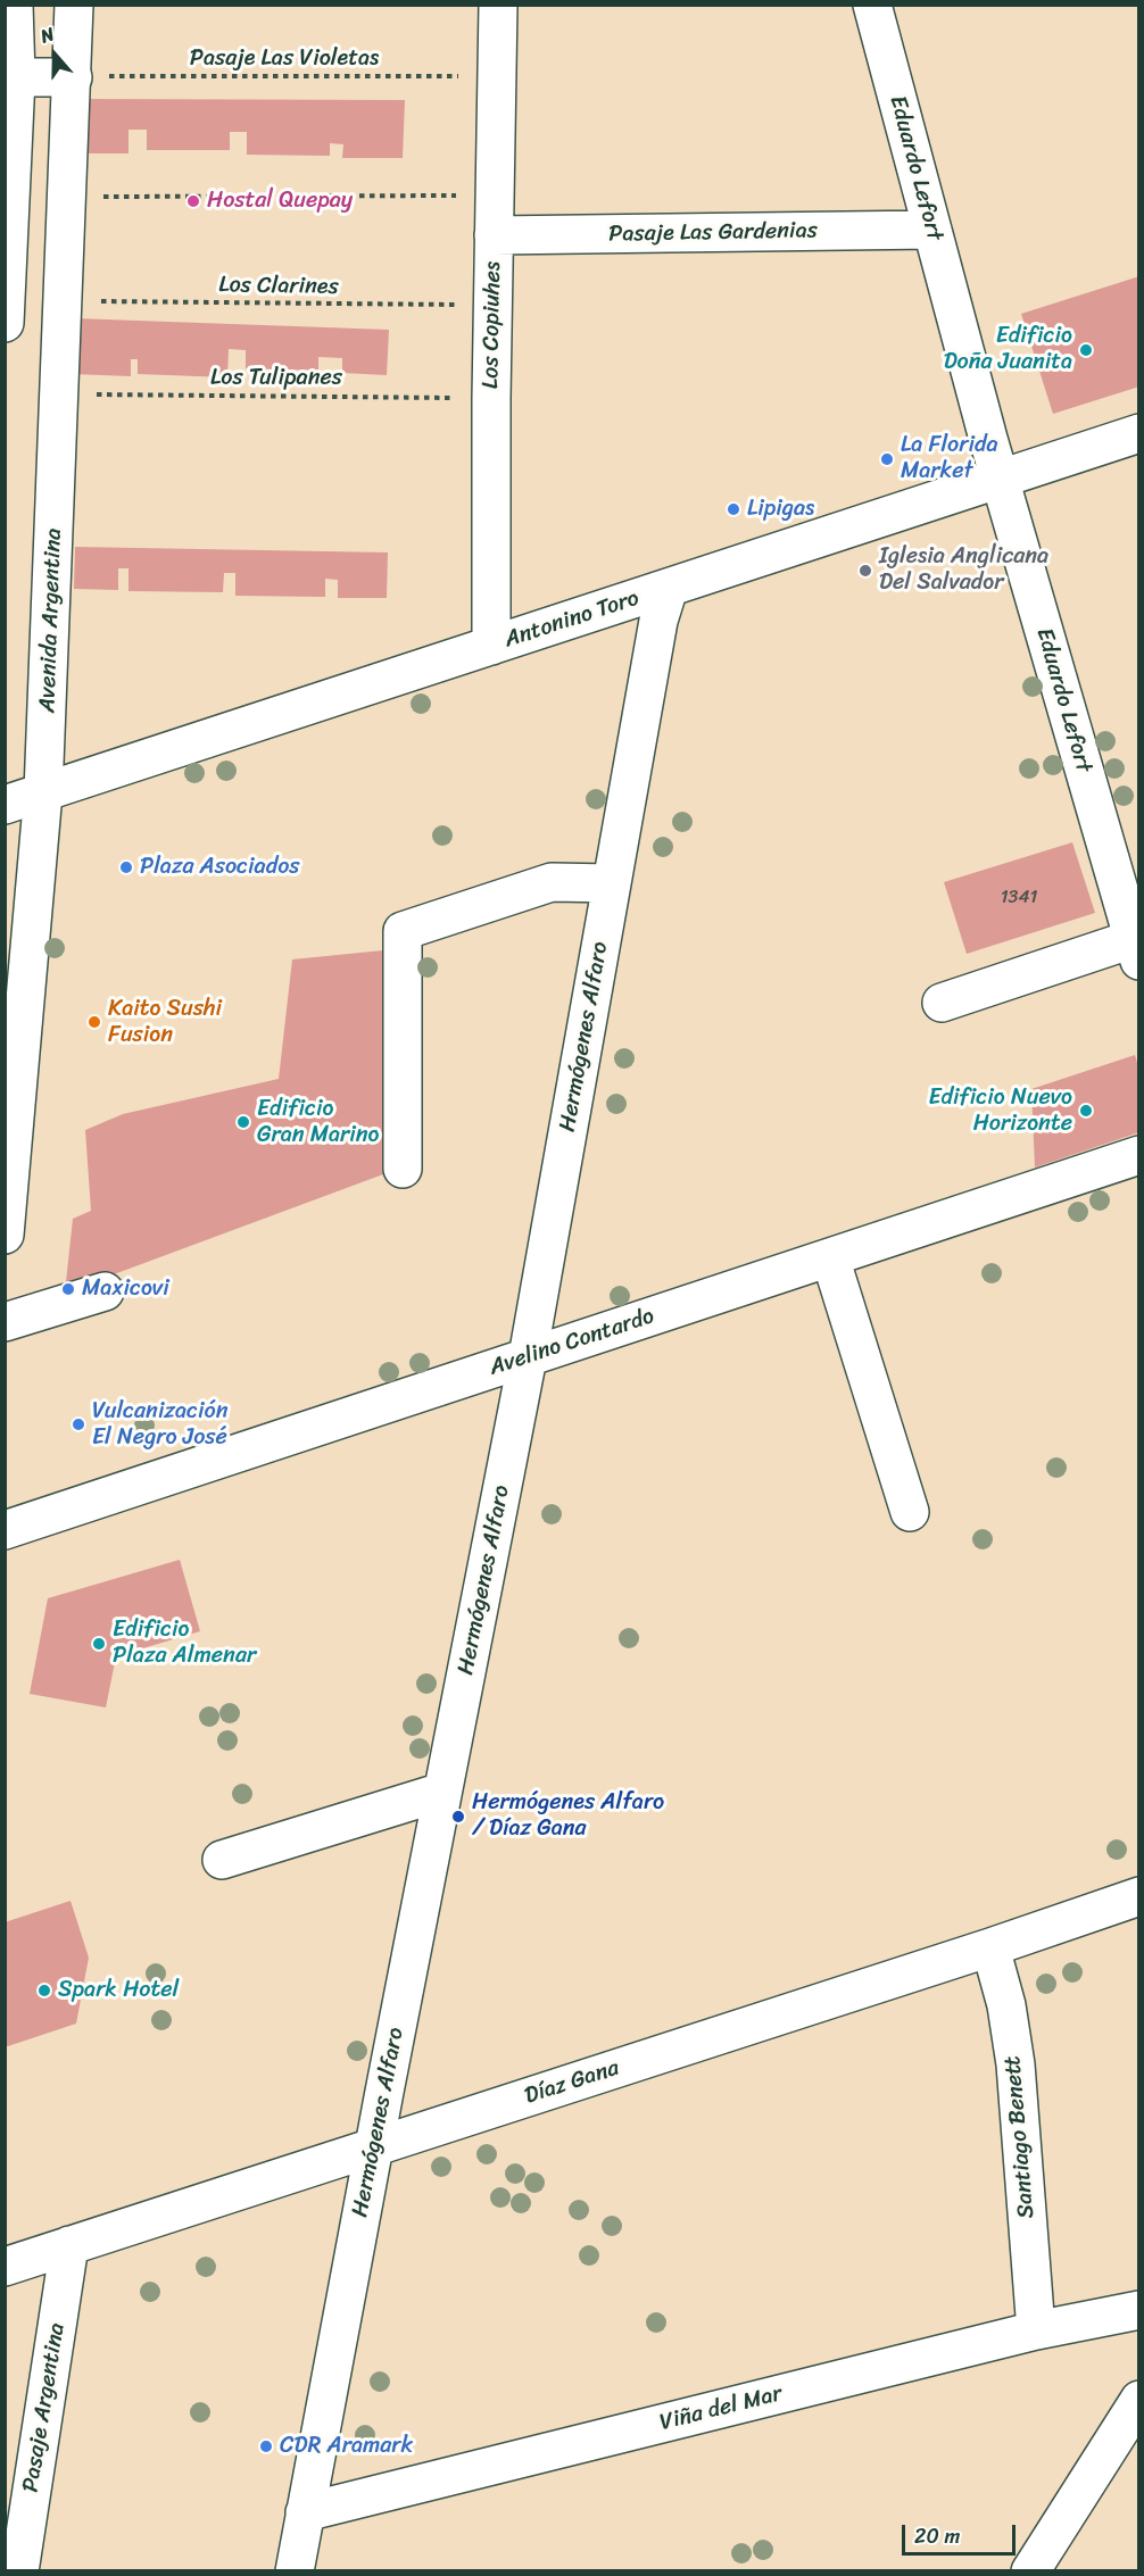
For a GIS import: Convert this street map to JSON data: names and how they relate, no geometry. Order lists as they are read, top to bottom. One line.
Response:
{"streets":{"street":["Eduardo Lefort","Pasaje Las Gardenias","Los Copiuhes","Antonino Toro","Avenida Argentina","Hermógenes Alfaro","Avelino Contardo","Díaz Gana","Santiago Benett","Pasaje Argentina","Viña del Mar"],"path":["Pasaje Las Violetas","Los Clarines","Los Tulipanes"]},"crossings":[["Pasaje Las Violetas","Los Copiuhes"],["Pasaje Las Violetas","Avenida Argentina"],["Eduardo Lefort","Pasaje Las Gardenias"],["Eduardo Lefort","Antonino Toro"],["Pasaje Las Gardenias","Los Copiuhes"],["Los Clarines","Los Copiuhes"],["Los Clarines","Avenida Argentina"],["Los Copiuhes","Los Tulipanes"],["Los Copiuhes","Antonino Toro"],["Los Tulipanes","Avenida Argentina"],["Antonino Toro","Avenida Argentina"],["Antonino Toro","Hermógenes Alfaro"],["Hermógenes Alfaro","Avelino Contardo"],["Hermógenes Alfaro","Díaz Gana"],["Hermógenes Alfaro","Viña del Mar"],["Díaz Gana","Santiago Benett"],["Díaz Gana","Pasaje Argentina"],["Santiago Benett","Viña del Mar"]],"places":["Hostal Quepay","Edificio Doña Juanita","La Florida Market","Lipigas","Iglesia Anglicana Del Salvador","Plaza Asociados","Kaito Sushi Fusion","Edificio Nuevo Horizonte","Edificio Gran Marino","Maxicovi","Vulcanización El Negro José","Edificio Plaza Almenar","Hermógenes Alfaro / Díaz Gana","Spark Hotel","CDR Aramark"],"house_numbers":["1341"],"scale_bar":"20 m","north":"top"}
